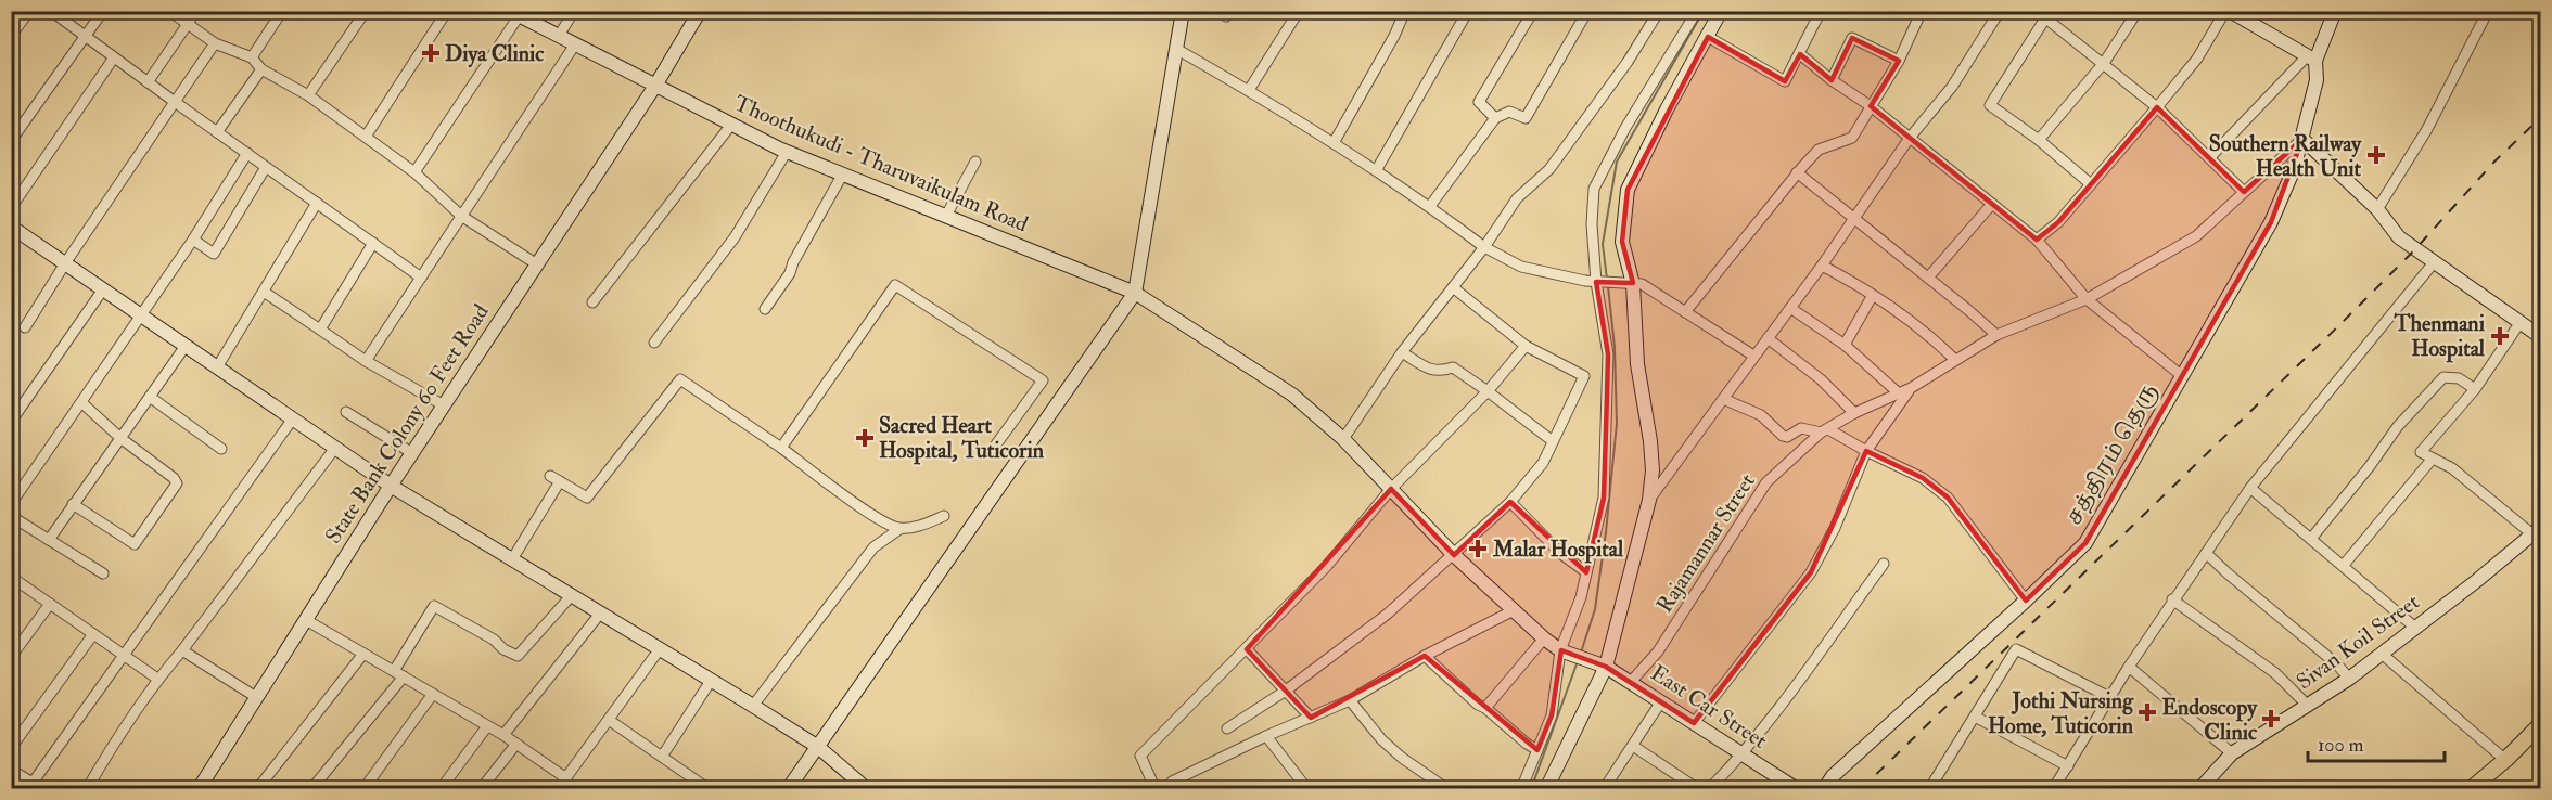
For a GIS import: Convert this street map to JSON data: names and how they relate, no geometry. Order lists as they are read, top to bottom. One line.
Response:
{"streets":{"street":["Thoothukudi - Tharuvaikulam Road","State Bank Colony 60 Feet Road","சத்திரம் தெரு","Rajamannar Street","Sivan Koil Street","East Car Street"]},"crossings":[["Thoothukudi - Tharuvaikulam Road","State Bank Colony 60 Feet Road"],["Thoothukudi - Tharuvaikulam Road","East Car Street"],["Rajamannar Street","East Car Street"]],"places":{"health":["Diya Clinic","Southern Railway Health Unit","Thenmani Hospital","Sacred Heart Hospital, Tuticorin","Malar Hospital","Jothi Nursing Home, Tuticorin","Endoscopy Clinic"]},"scale_bar":"100 m"}
